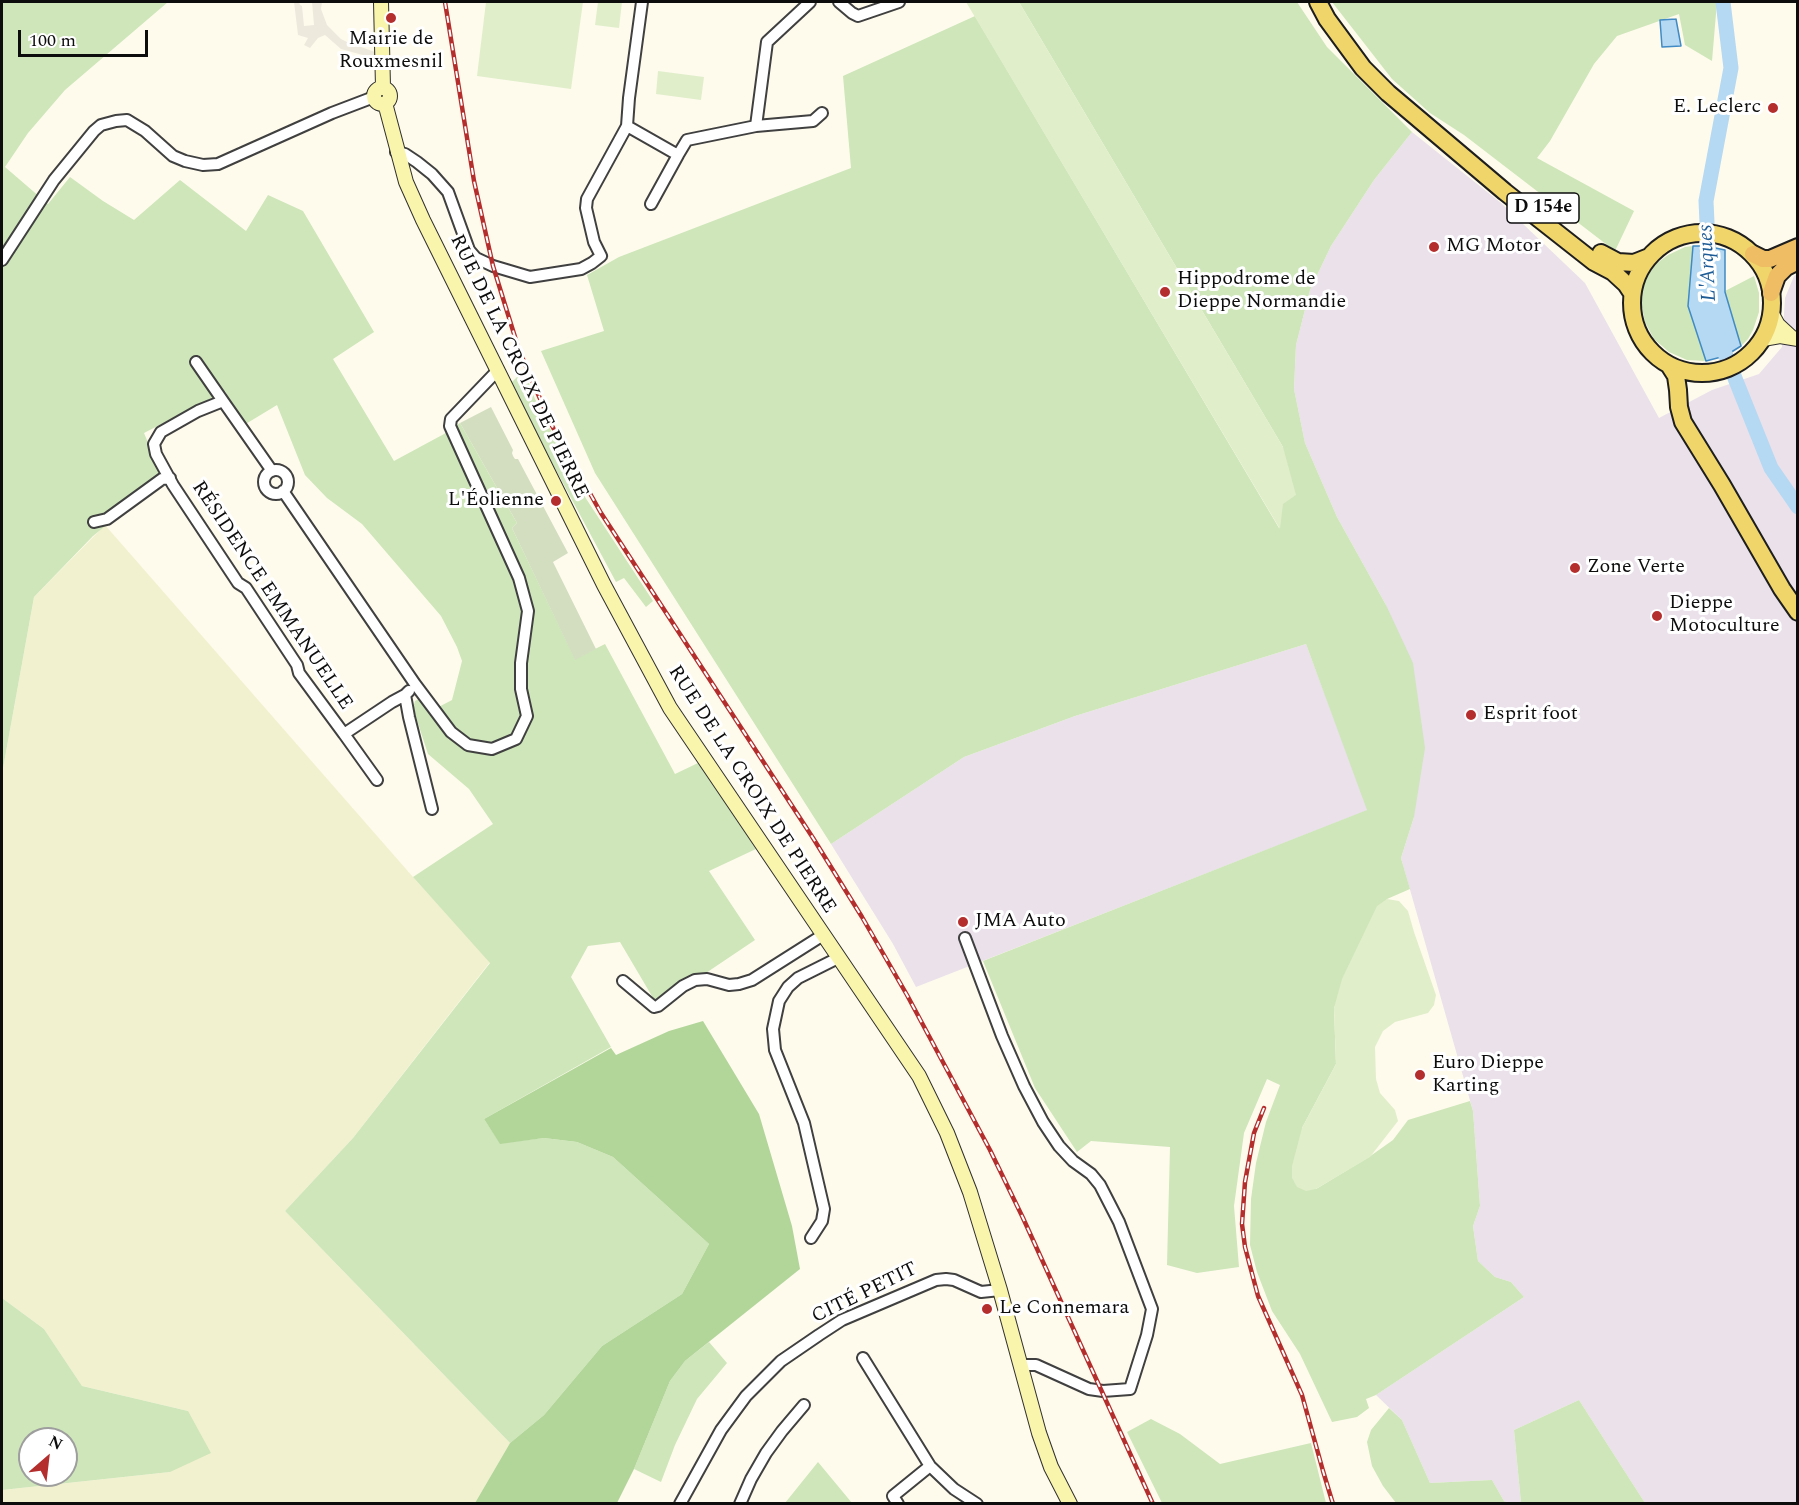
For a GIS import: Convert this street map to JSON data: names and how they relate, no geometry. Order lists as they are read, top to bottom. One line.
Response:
{"streets":{"main road":["D 154e","RUE DE LA CROIX DE PIERRE"],"street":["RÉSIDENCE EMMANUELLE","CITÉ PETIT"]},"crossings":[["RUE DE LA CROIX DE PIERRE","CITÉ PETIT"]],"water":["L'Arques"],"places":["Mairie de Rouxmesnil","E. Leclerc","MG Motor","Hippodrome de Dieppe Normandie","L'Éolienne","Zone Verte","Dieppe Motoculture","Esprit foot","JMA Auto","Euro Dieppe Karting","Le Connemara"],"scale_bar":"100 m","north":"top right"}
